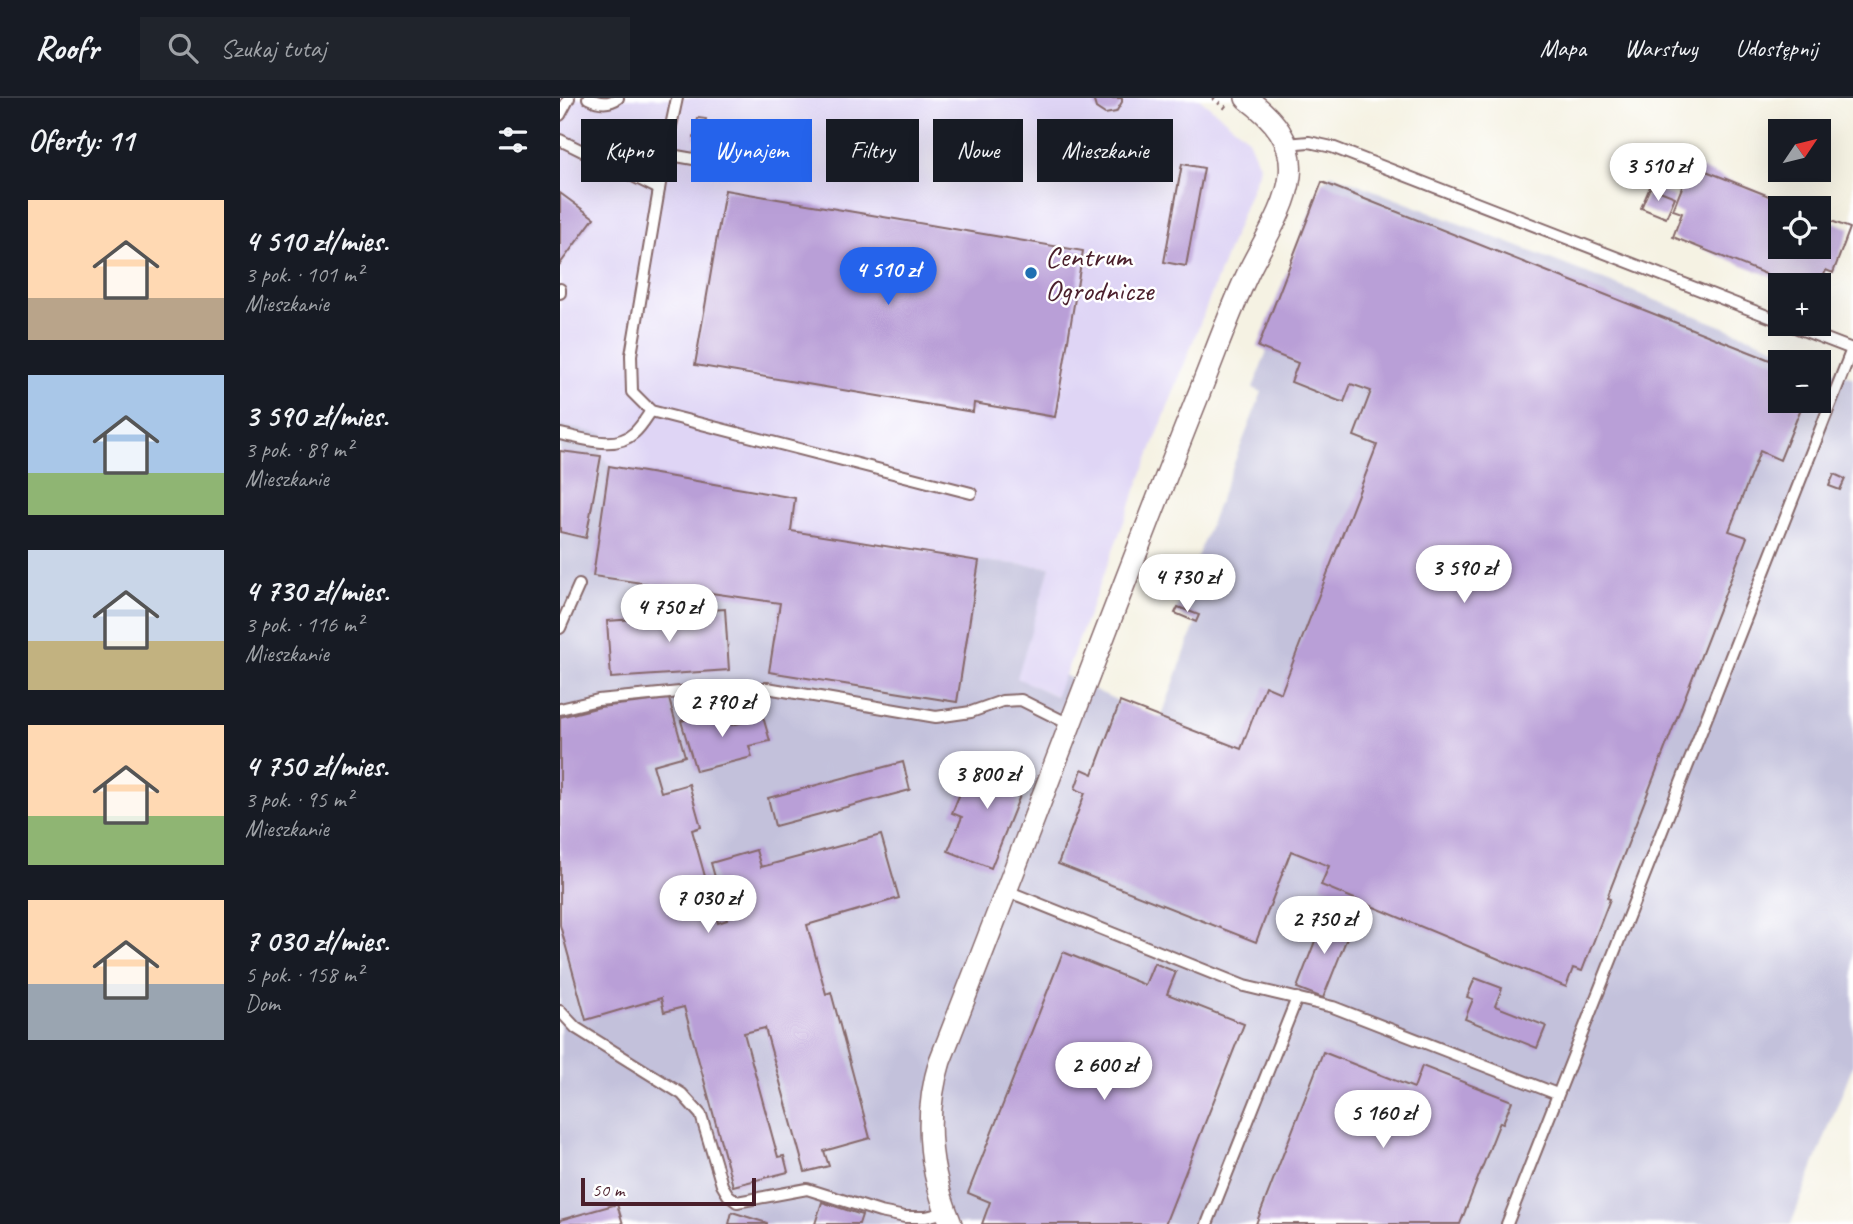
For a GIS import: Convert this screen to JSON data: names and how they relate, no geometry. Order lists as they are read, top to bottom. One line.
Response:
{"places":["Centrum Ogrodnicze"],"scale_bar":"50 m","north":"top right","page":{"header":"Roofr","search":"Szukaj tutaj","nav":["Mapa","Warstwy","Udostępnij"],"heading":"Oferty: 11","map_buttons":["+","−"],"chip":["Kupno","Wynajem","Filtry","Nowe","Mieszkanie"],"price":["3 510 zł","4 510 zł","3 590 zł","4 730 zł","4 750 zł","2 790 zł","3 800 zł","7 030 zł","2 750 zł","2 600 zł","5 160 zł"],"list":[{"name":"4 510 zł/mies.","note":"3 pok. · 101 m² · Mieszkanie"},{"name":"3 590 zł/mies.","note":"3 pok. · 89 m² · Mieszkanie"},{"name":"4 730 zł/mies.","note":"3 pok. · 116 m² · Mieszkanie"},{"name":"4 750 zł/mies.","note":"3 pok. · 95 m² · Mieszkanie"},{"name":"7 030 zł/mies.","note":"5 pok. · 158 m² · Dom"}],"scale":"50 m"}}
